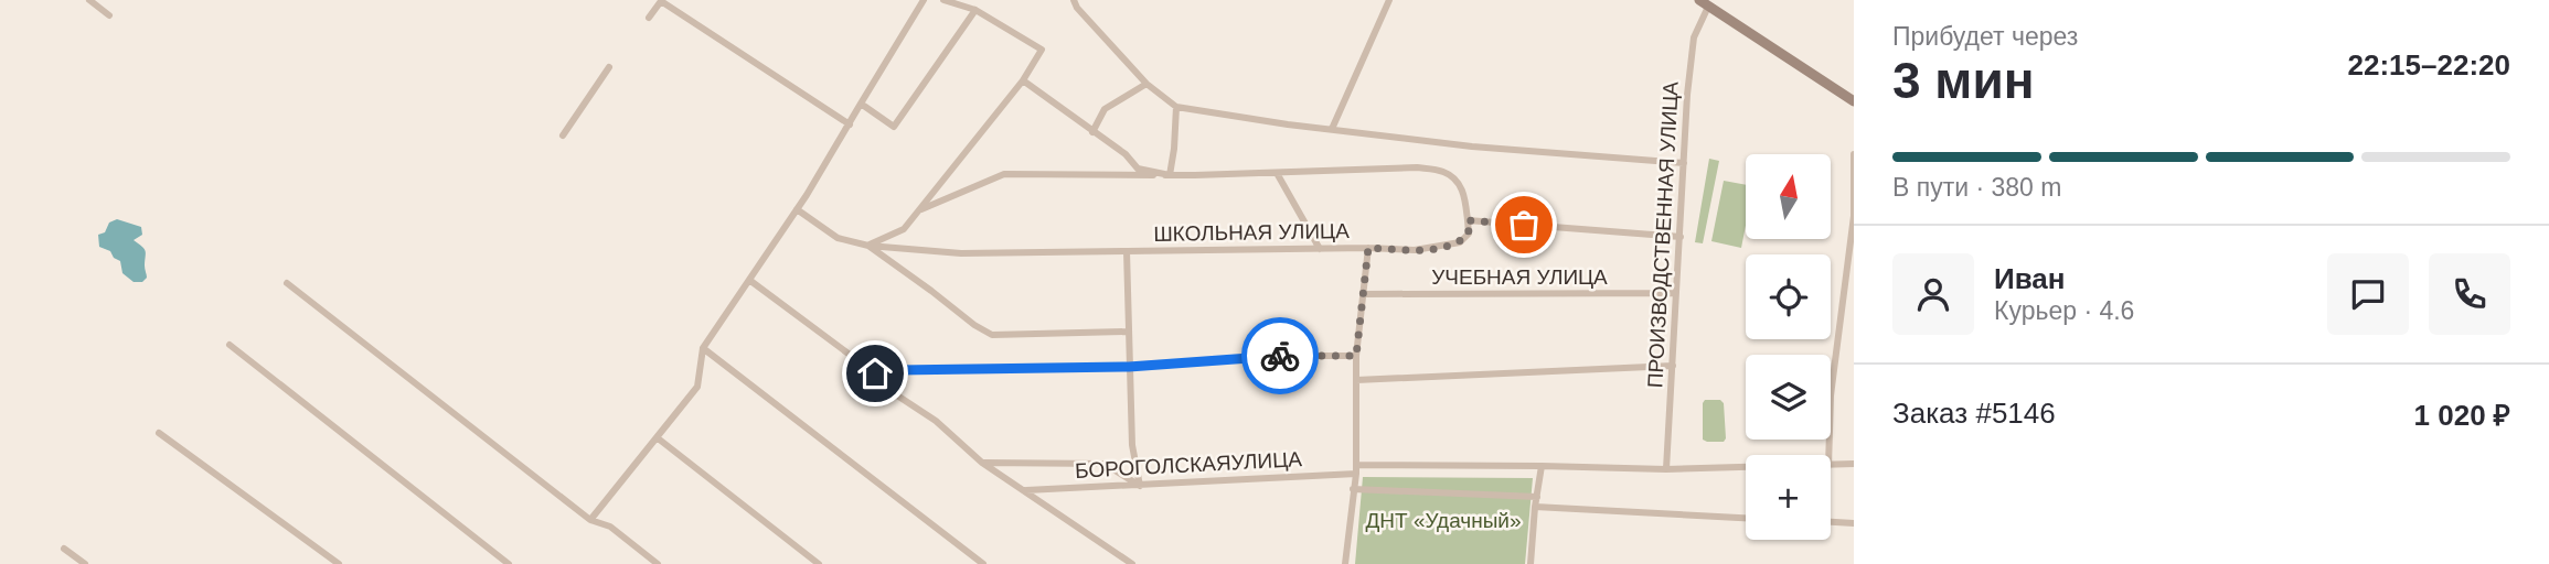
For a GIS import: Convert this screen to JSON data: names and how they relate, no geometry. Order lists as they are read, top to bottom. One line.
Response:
{"streets":{"street":["ШКОЛЬНАЯ УЛИЦА","ПРОИЗВОДСТВЕННАЯ УЛИЦА","УЧЕБНАЯ УЛИЦА","БОРОГОЛСКАЯУЛИЦА"]},"crossings":[["ПРОИЗВОДСТВЕННАЯ УЛИЦА","УЧЕБНАЯ УЛИЦА"]],"parks":["ДНТ «Удачный»"],"north":"top","page":{"heading":["3 мин","Прибудет через","22:15–22:20"],"panel":["Иван","Курьер · 4.6","Заказ #5146","1 020 ₽"],"bar":"В пути · 380 m","map_buttons":"+"}}
